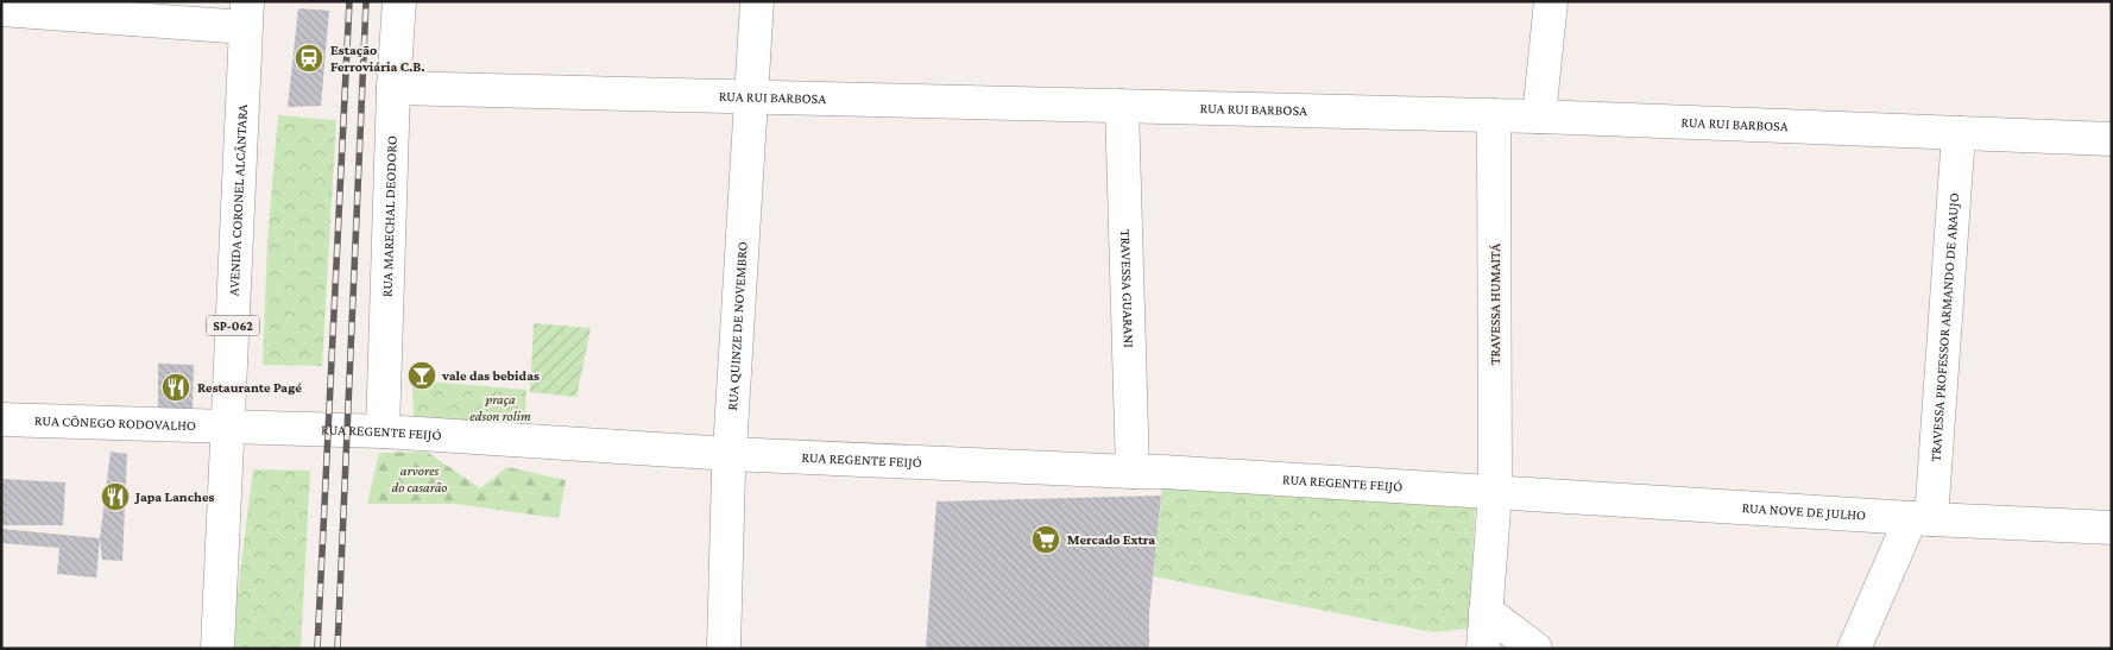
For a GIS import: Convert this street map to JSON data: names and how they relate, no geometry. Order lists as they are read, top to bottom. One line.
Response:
{"streets":{"street":["RUA RUI BARBOSA","AVENIDA CORONEL ALCÂNTARA","RUA MARECHAL DEODORO","TRAVESSA GUARANI","TRAVESSA HUMAITÁ","RUA QUINZE DE NOVEMBRO","SP-062","TRAVESSA PROFESSOR ARMANDO DE ARAUJO","RUA CÔNEGO RODOVALHO","RUA REGENTE FEIJÓ","RUA NOVE DE JULHO"]},"crossings":[["RUA RUI BARBOSA","RUA MARECHAL DEODORO"],["RUA RUI BARBOSA","TRAVESSA GUARANI"],["RUA RUI BARBOSA","TRAVESSA HUMAITÁ"],["RUA RUI BARBOSA","RUA QUINZE DE NOVEMBRO"],["RUA RUI BARBOSA","TRAVESSA PROFESSOR ARMANDO DE ARAUJO"],["AVENIDA CORONEL ALCÂNTARA","RUA CÔNEGO RODOVALHO"],["AVENIDA CORONEL ALCÂNTARA","RUA REGENTE FEIJÓ"],["RUA MARECHAL DEODORO","RUA REGENTE FEIJÓ"],["TRAVESSA GUARANI","RUA REGENTE FEIJÓ"],["TRAVESSA HUMAITÁ","RUA REGENTE FEIJÓ"],["TRAVESSA HUMAITÁ","RUA NOVE DE JULHO"],["RUA QUINZE DE NOVEMBRO","RUA REGENTE FEIJÓ"],["TRAVESSA PROFESSOR ARMANDO DE ARAUJO","RUA NOVE DE JULHO"],["RUA CÔNEGO RODOVALHO","RUA REGENTE FEIJÓ"],["RUA REGENTE FEIJÓ","RUA NOVE DE JULHO"]],"parks":["praça edson rolim","arvores do casarão"],"places":{"station":["Estação Ferroviária C.B."],"bar":["vale das bebidas"],"restaurant":["Restaurante Pagé","Japa Lanches"],"supermarket":["Mercado Extra"]}}
